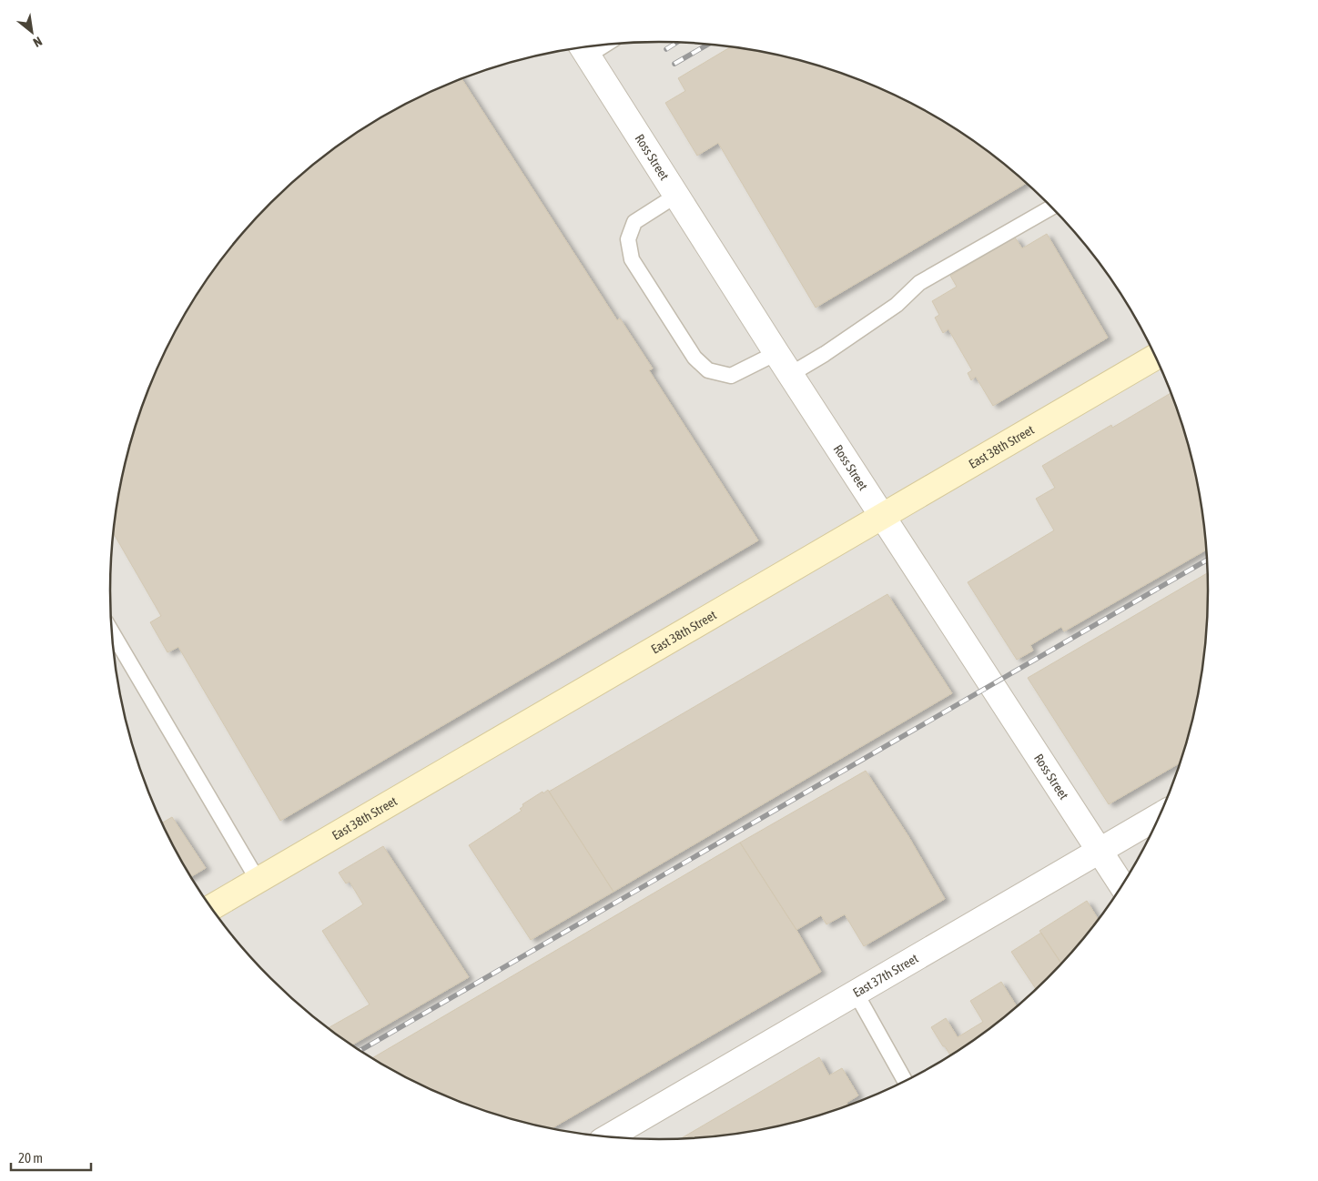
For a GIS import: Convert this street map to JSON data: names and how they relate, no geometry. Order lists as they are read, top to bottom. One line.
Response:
{"streets":{"street":["Ross Street","East 38th Street","East 37th Street"]},"crossings":[["Ross Street","East 38th Street"],["Ross Street","East 37th Street"]],"scale_bar":"20 m","north":"bottom right"}
